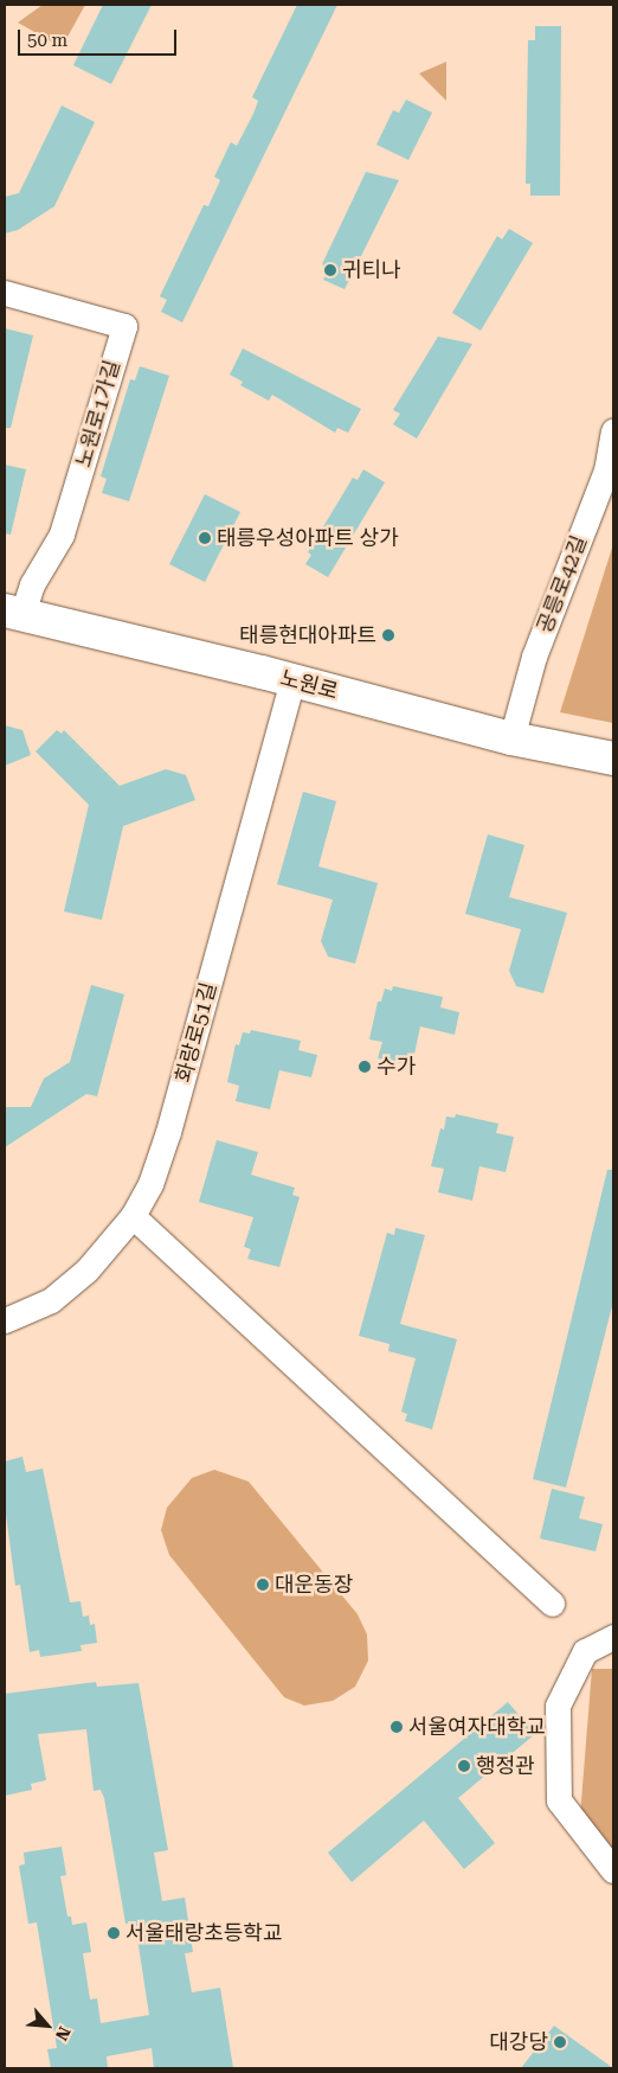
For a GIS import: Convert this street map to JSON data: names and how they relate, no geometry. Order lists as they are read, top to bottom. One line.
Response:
{"streets":{"main road":["노원로"],"street":["노원로1가길","공릉로42길","화랑로51길"]},"crossings":[["노원로1가길","노원로"],["공릉로42길","노원로"],["노원로","화랑로51길"]],"places":["귀티나","태릉우성아파트 상가","태릉현대아파트","수가","대운동장","서울여자대학교","행정관","서울태랑초등학교","대강당"],"scale_bar":"50 m","north":"bottom right"}
